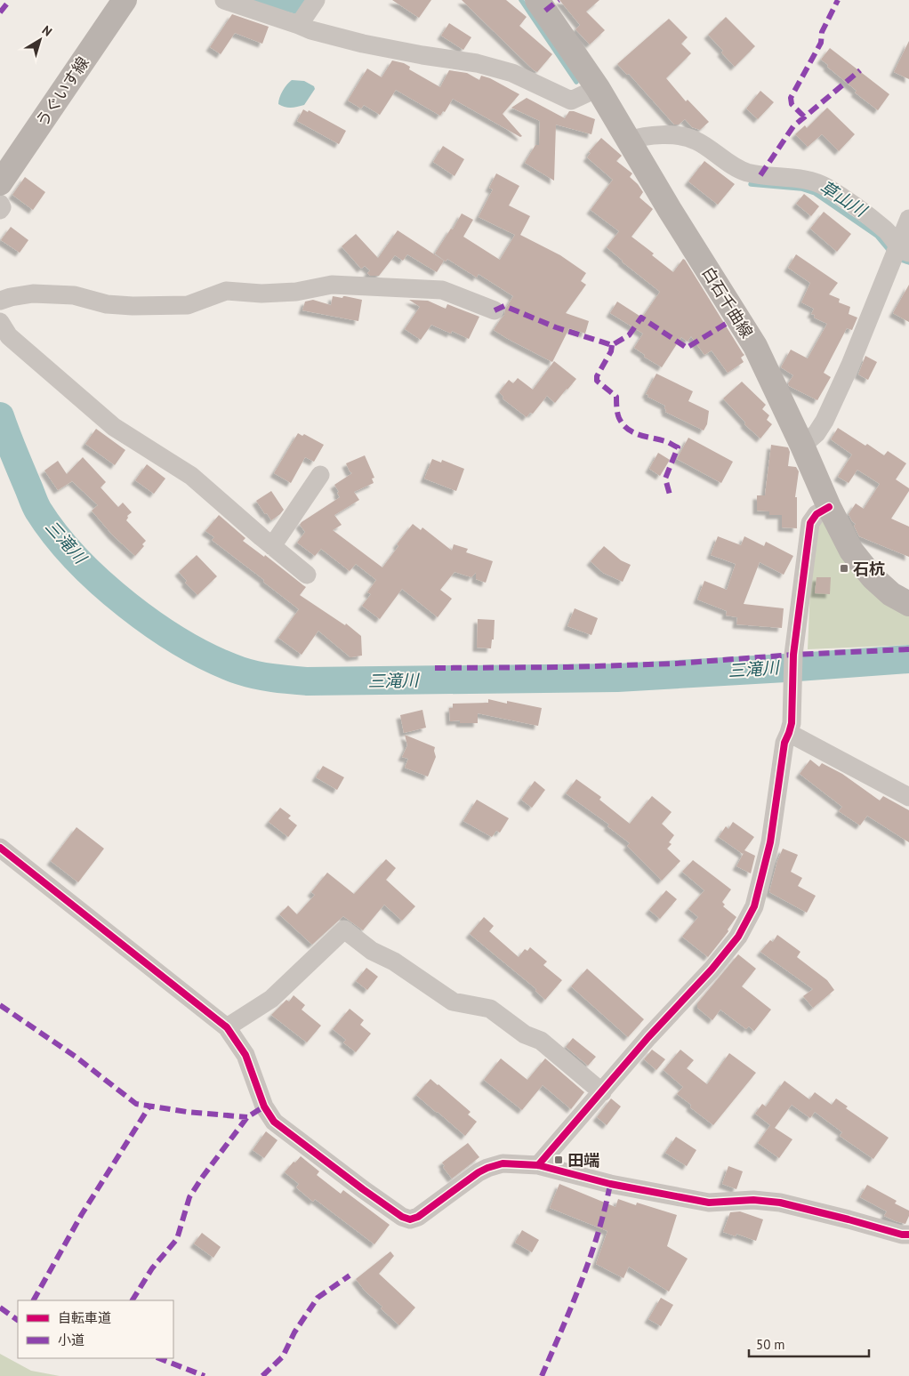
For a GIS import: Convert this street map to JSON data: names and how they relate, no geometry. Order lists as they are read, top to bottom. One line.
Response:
{"streets":{"main road":["うぐいす線","白石千曲線"]},"water":["草山川","三滝川"],"places":{"transit":["石杭","田端"]},"legend":["自転車道","小道"],"scale_bar":"50 m","north":"top right"}
